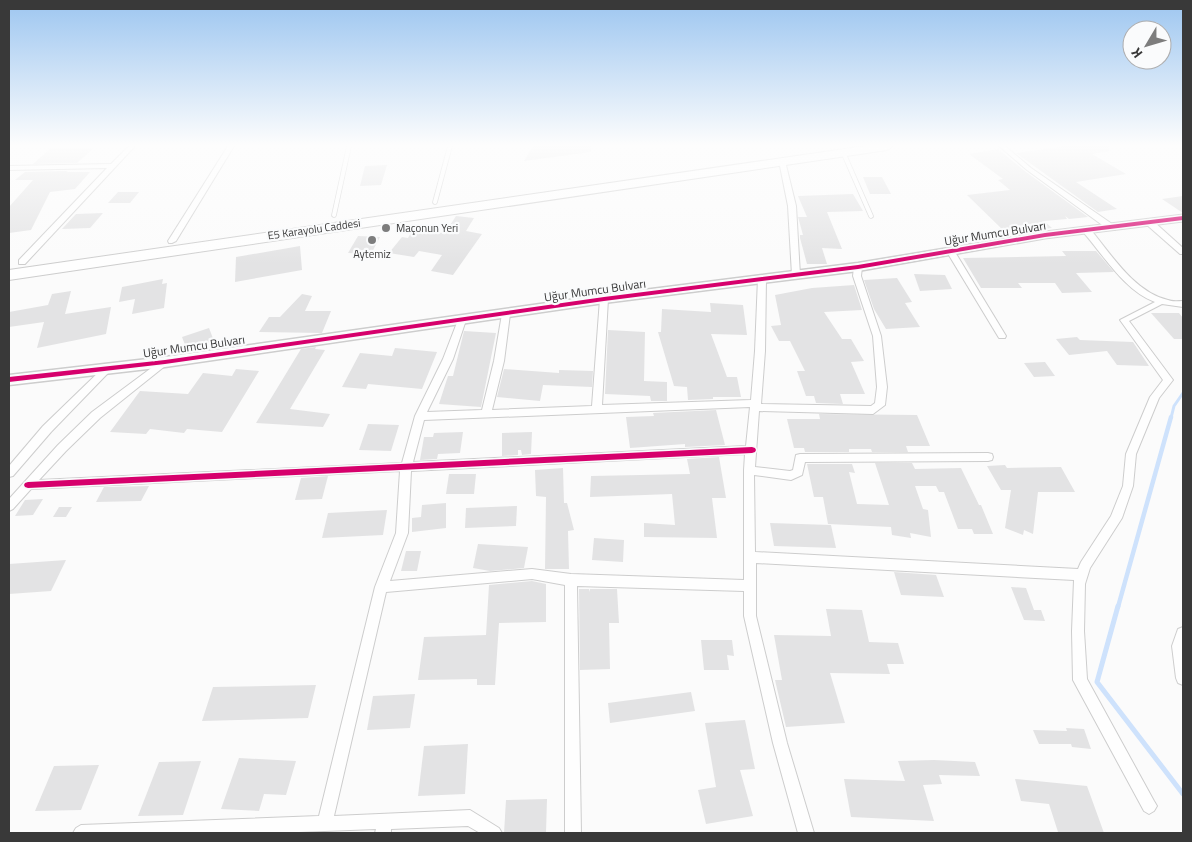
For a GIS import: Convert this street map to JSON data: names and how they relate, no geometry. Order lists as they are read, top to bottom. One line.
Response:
{"streets":{"highway":["E5 Karayolu Caddesi"],"street":["Uğur Mumcu Bulvarı"]},"places":["Maçonun Yeri","Aytemiz"],"north":"bottom left"}
